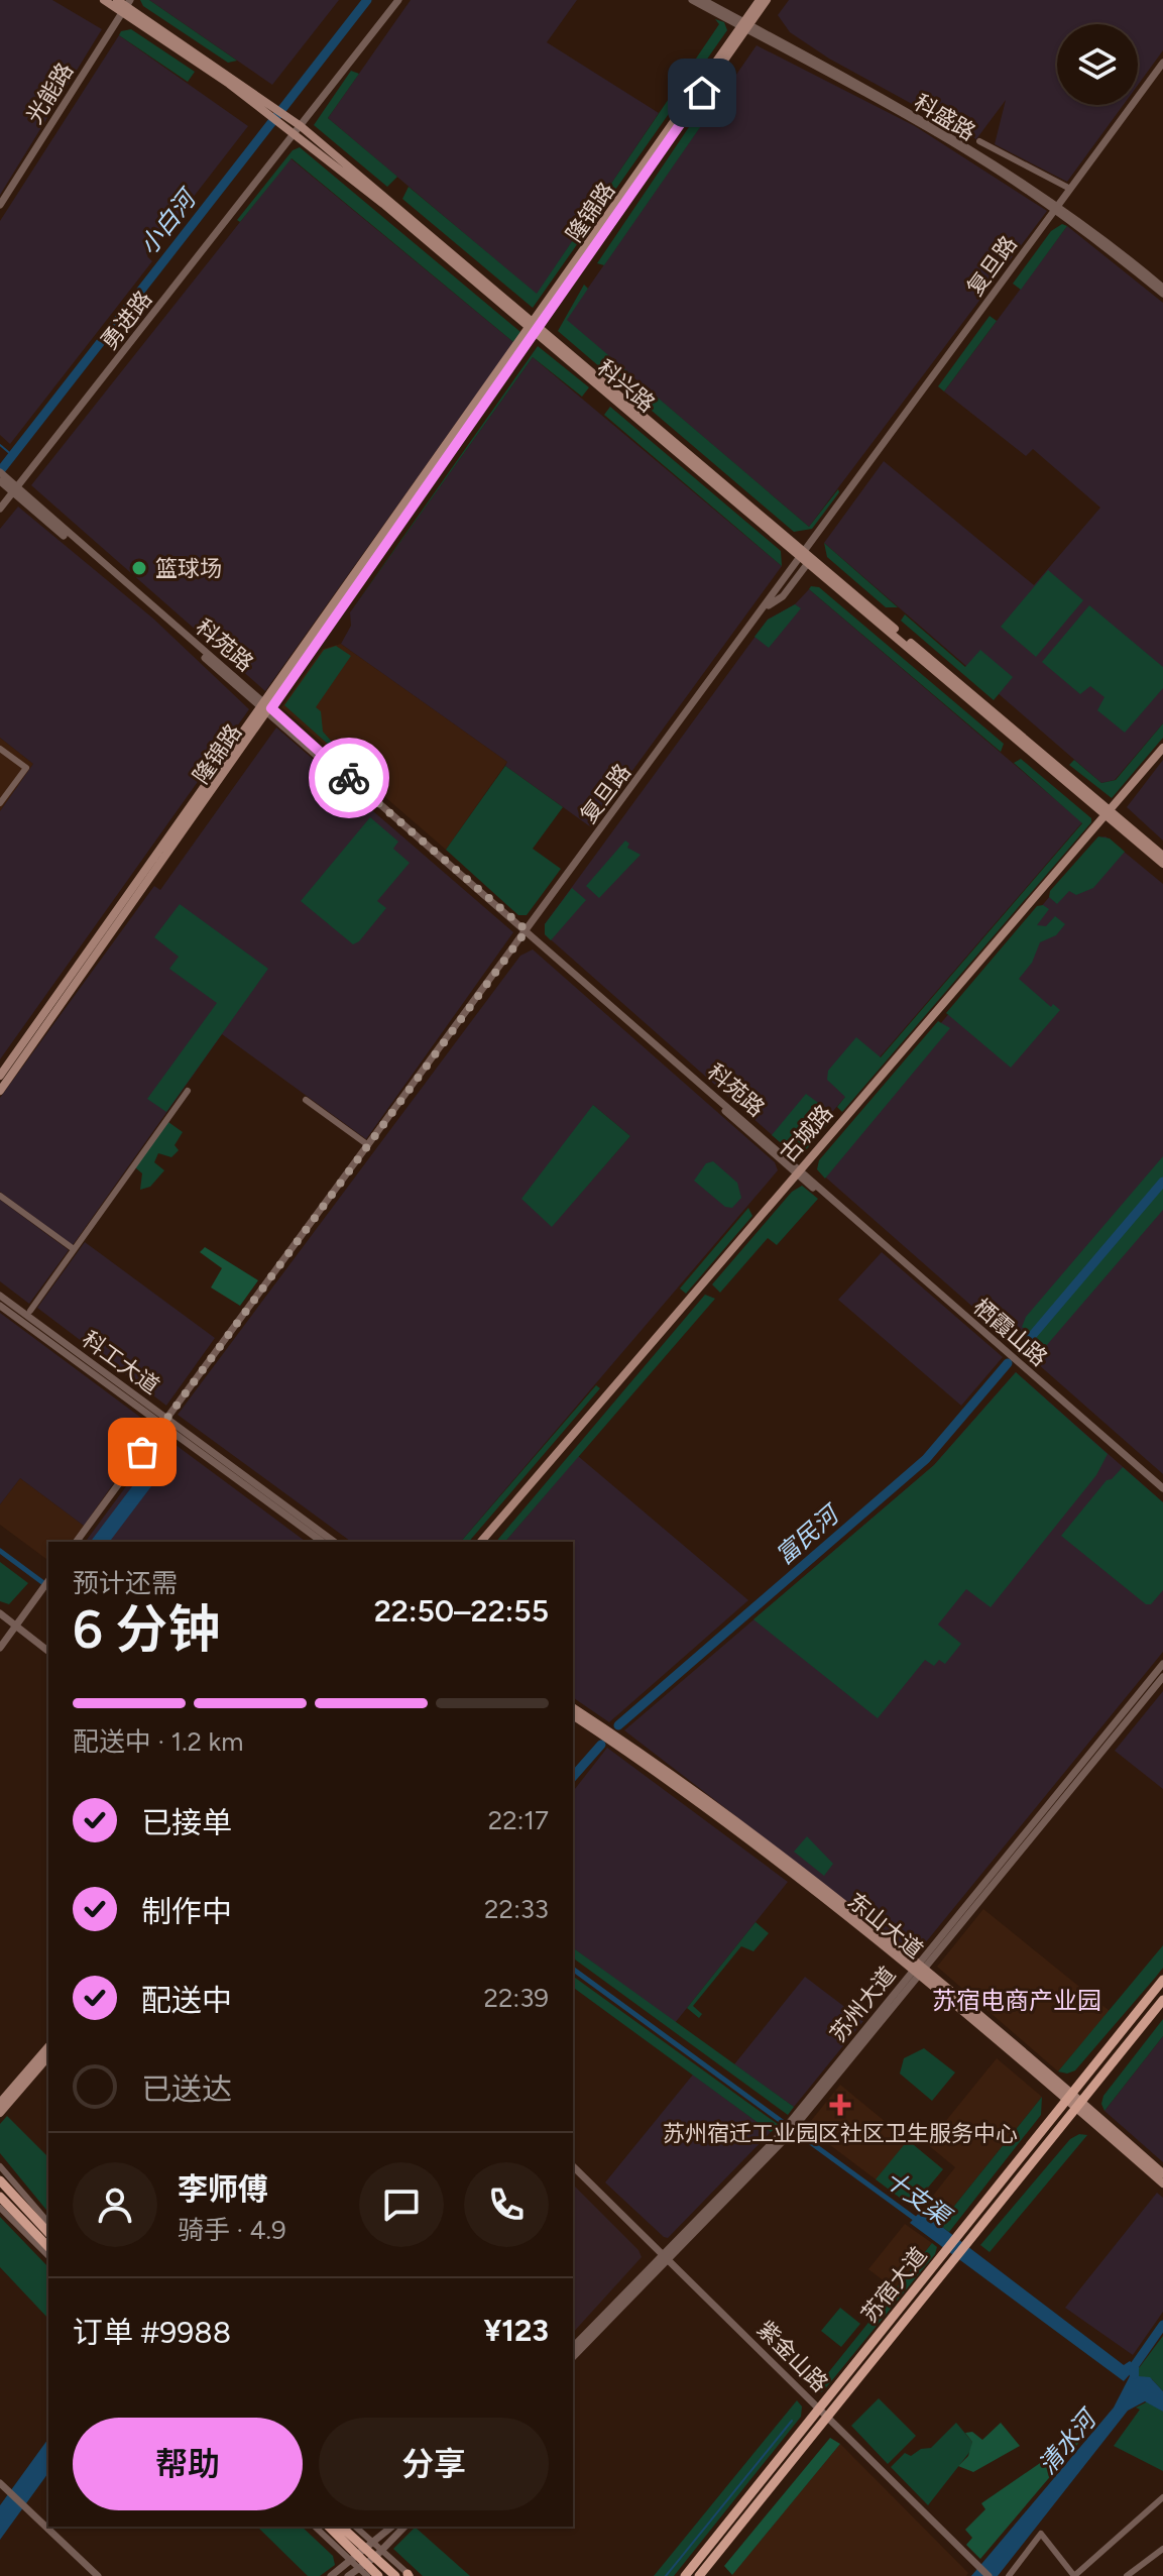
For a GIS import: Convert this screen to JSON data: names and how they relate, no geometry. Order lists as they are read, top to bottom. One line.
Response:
{"streets":{"main road":["隆锦路","科兴路","古城路","东山大道","苏宿大道"],"street":["光能路","科盛路","复旦路","勇进路","科苑路","栖霞山路","科工大道","苏州大道","紫金山路"]},"crossings":[["光能路","科兴路"],["科盛路","隆锦路"],["科盛路","复旦路"],["隆锦路","科兴路"],["隆锦路","科苑路"],["复旦路","科兴路"],["复旦路","科苑路"],["复旦路","科工大道"],["勇进路","科兴路"],["勇进路","科苑路"],["科兴路","古城路"],["科苑路","古城路"],["科苑路","栖霞山路"],["东山大道","苏州大道"],["东山大道","苏宿大道"],["苏州大道","紫金山路"],["苏宿大道","紫金山路"]],"districts":["苏宿电商产业园"],"water":["小白河","富民河","十支渠","清水河"],"places":{"other":["篮球场"],"health":["苏州宿迁工业园区社区卫生服务中心"]},"page":{"heading":["6 分钟","预计还需","22:50–22:55"],"panel":["李师傅","骑手 · 4.9","订单 #9988","¥123"],"bar":"配送中 · 1.2 km","list":[["已接单","22:17"],["制作中","22:33"],["配送中","22:39"],"已送达"],"buttons":["帮助","分享"]}}
